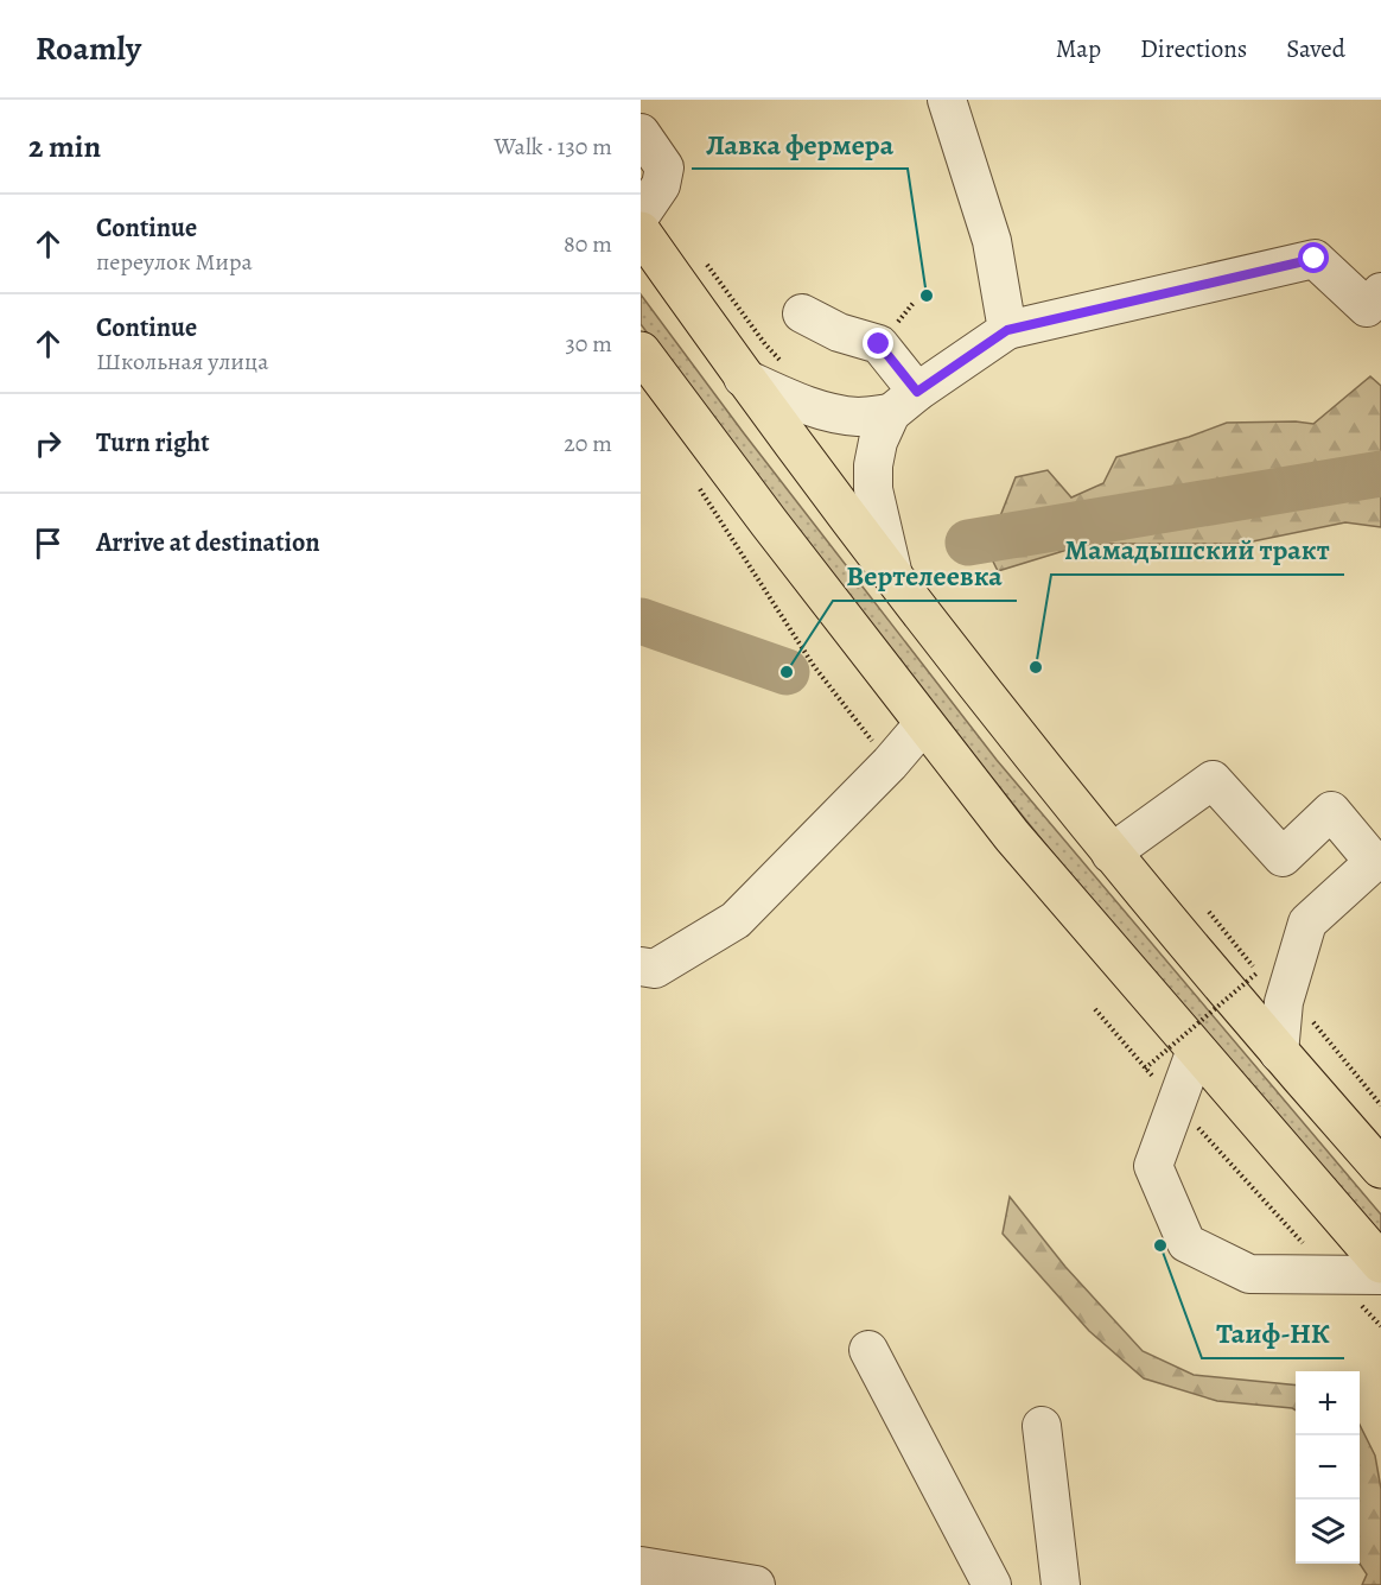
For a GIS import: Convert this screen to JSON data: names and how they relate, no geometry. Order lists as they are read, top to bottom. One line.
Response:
{"places":["Лавка фермера","Мамадышский тракт","Вертелеевка","Таиф-НК"],"page":{"header":"Roamly","nav":["Map","Directions","Saved"],"heading":["2 min","Walk · 130 m"],"list":[["Continue","переулок Мира","80 m"],["Continue","Школьная улица","30 m"],["Turn right","20 m"],"Arrive at destination"],"map_buttons":["+","−"]}}
